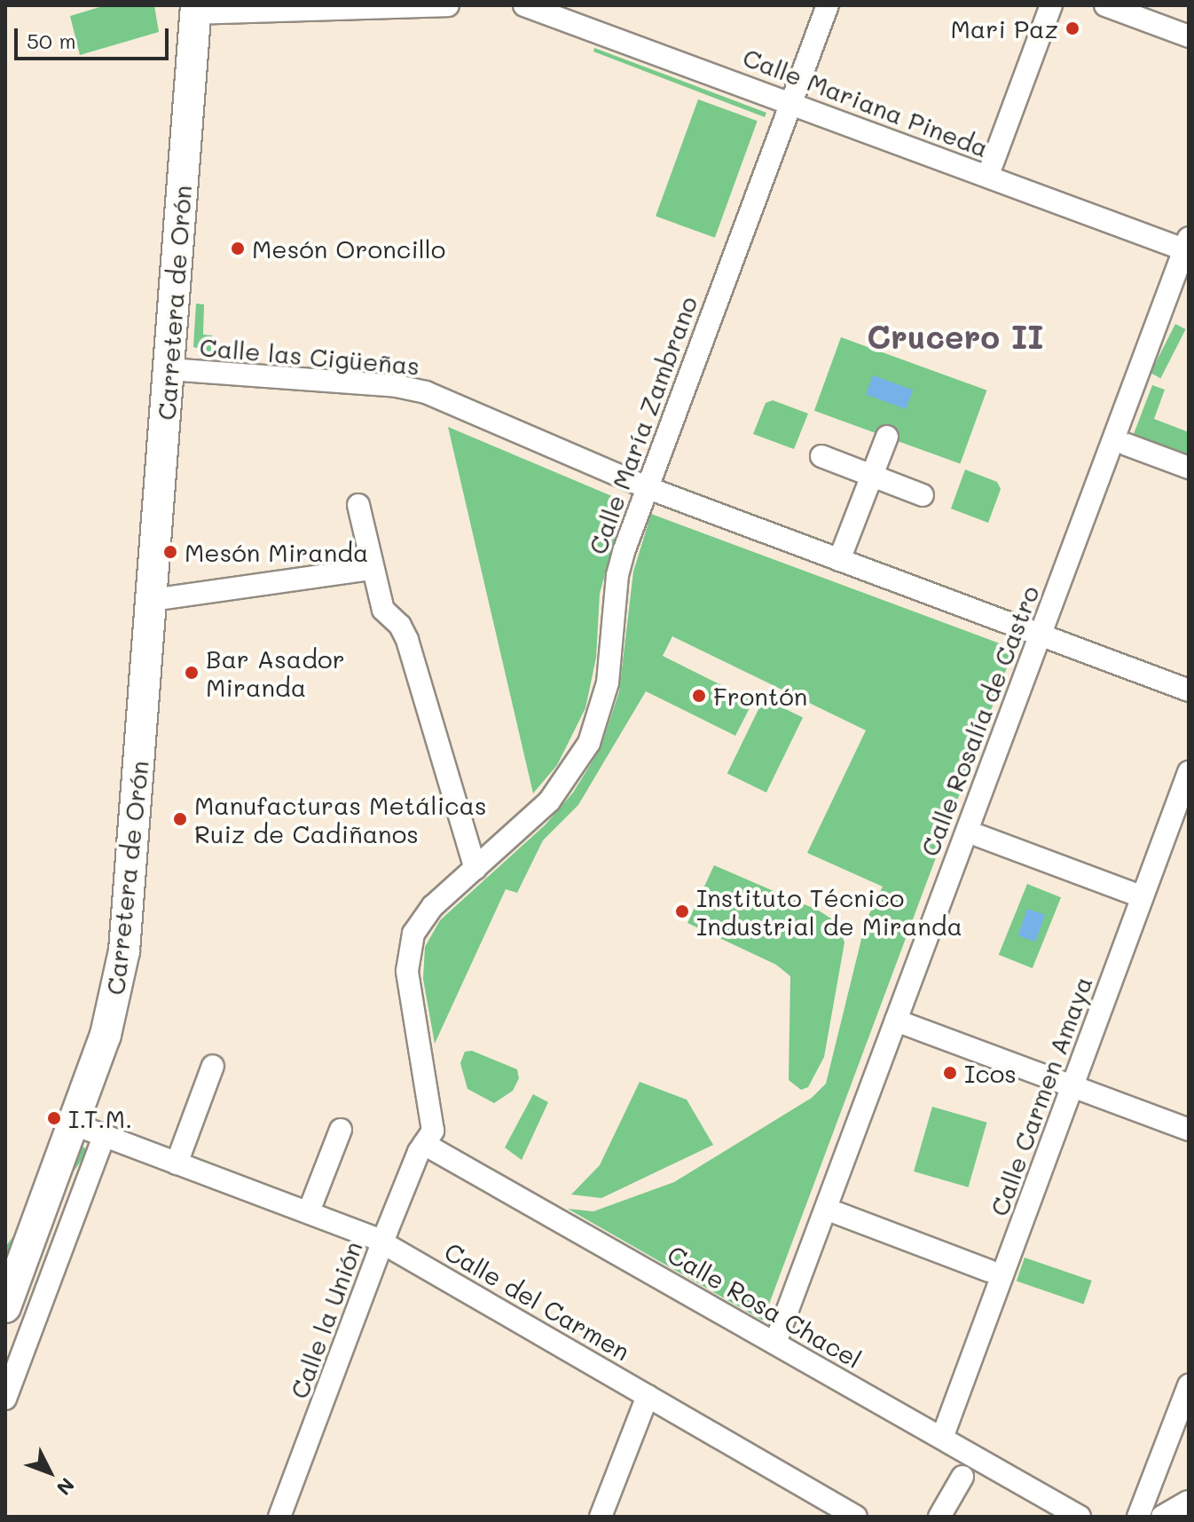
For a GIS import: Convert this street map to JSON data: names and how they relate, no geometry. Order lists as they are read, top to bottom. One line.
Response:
{"streets":{"street":["Calle Mariana Pineda","Carretera de Orón","Calle las Cigüeñas","Calle María Zambrano","Calle Rosalía de Castro","Calle Carmen Amaya","Calle del Carmen","Calle Rosa Chacel","Calle la Unión"]},"crossings":[["Calle Mariana Pineda","Calle María Zambrano"],["Calle Mariana Pineda","Calle Rosalía de Castro"],["Carretera de Orón","Calle las Cigüeñas"],["Carretera de Orón","Calle del Carmen"],["Calle las Cigüeñas","Calle María Zambrano"],["Calle las Cigüeñas","Calle Rosalía de Castro"],["Calle María Zambrano","Calle Rosa Chacel"],["Calle María Zambrano","Calle la Unión"],["Calle Rosalía de Castro","Calle Rosa Chacel"],["Calle Carmen Amaya","Calle Rosa Chacel"],["Calle del Carmen","Calle la Unión"],["Calle Rosa Chacel","Calle la Unión"]],"districts":["Crucero II"],"places":["Mari Paz","Mesón Oroncillo","Mesón Miranda","Bar Asador Miranda","Frontón","Manufacturas Metálicas Ruiz de Cadiñanos","Instituto Técnico Industrial de Miranda","Icos","I.T.M."],"scale_bar":"50 m","north":"bottom right"}
